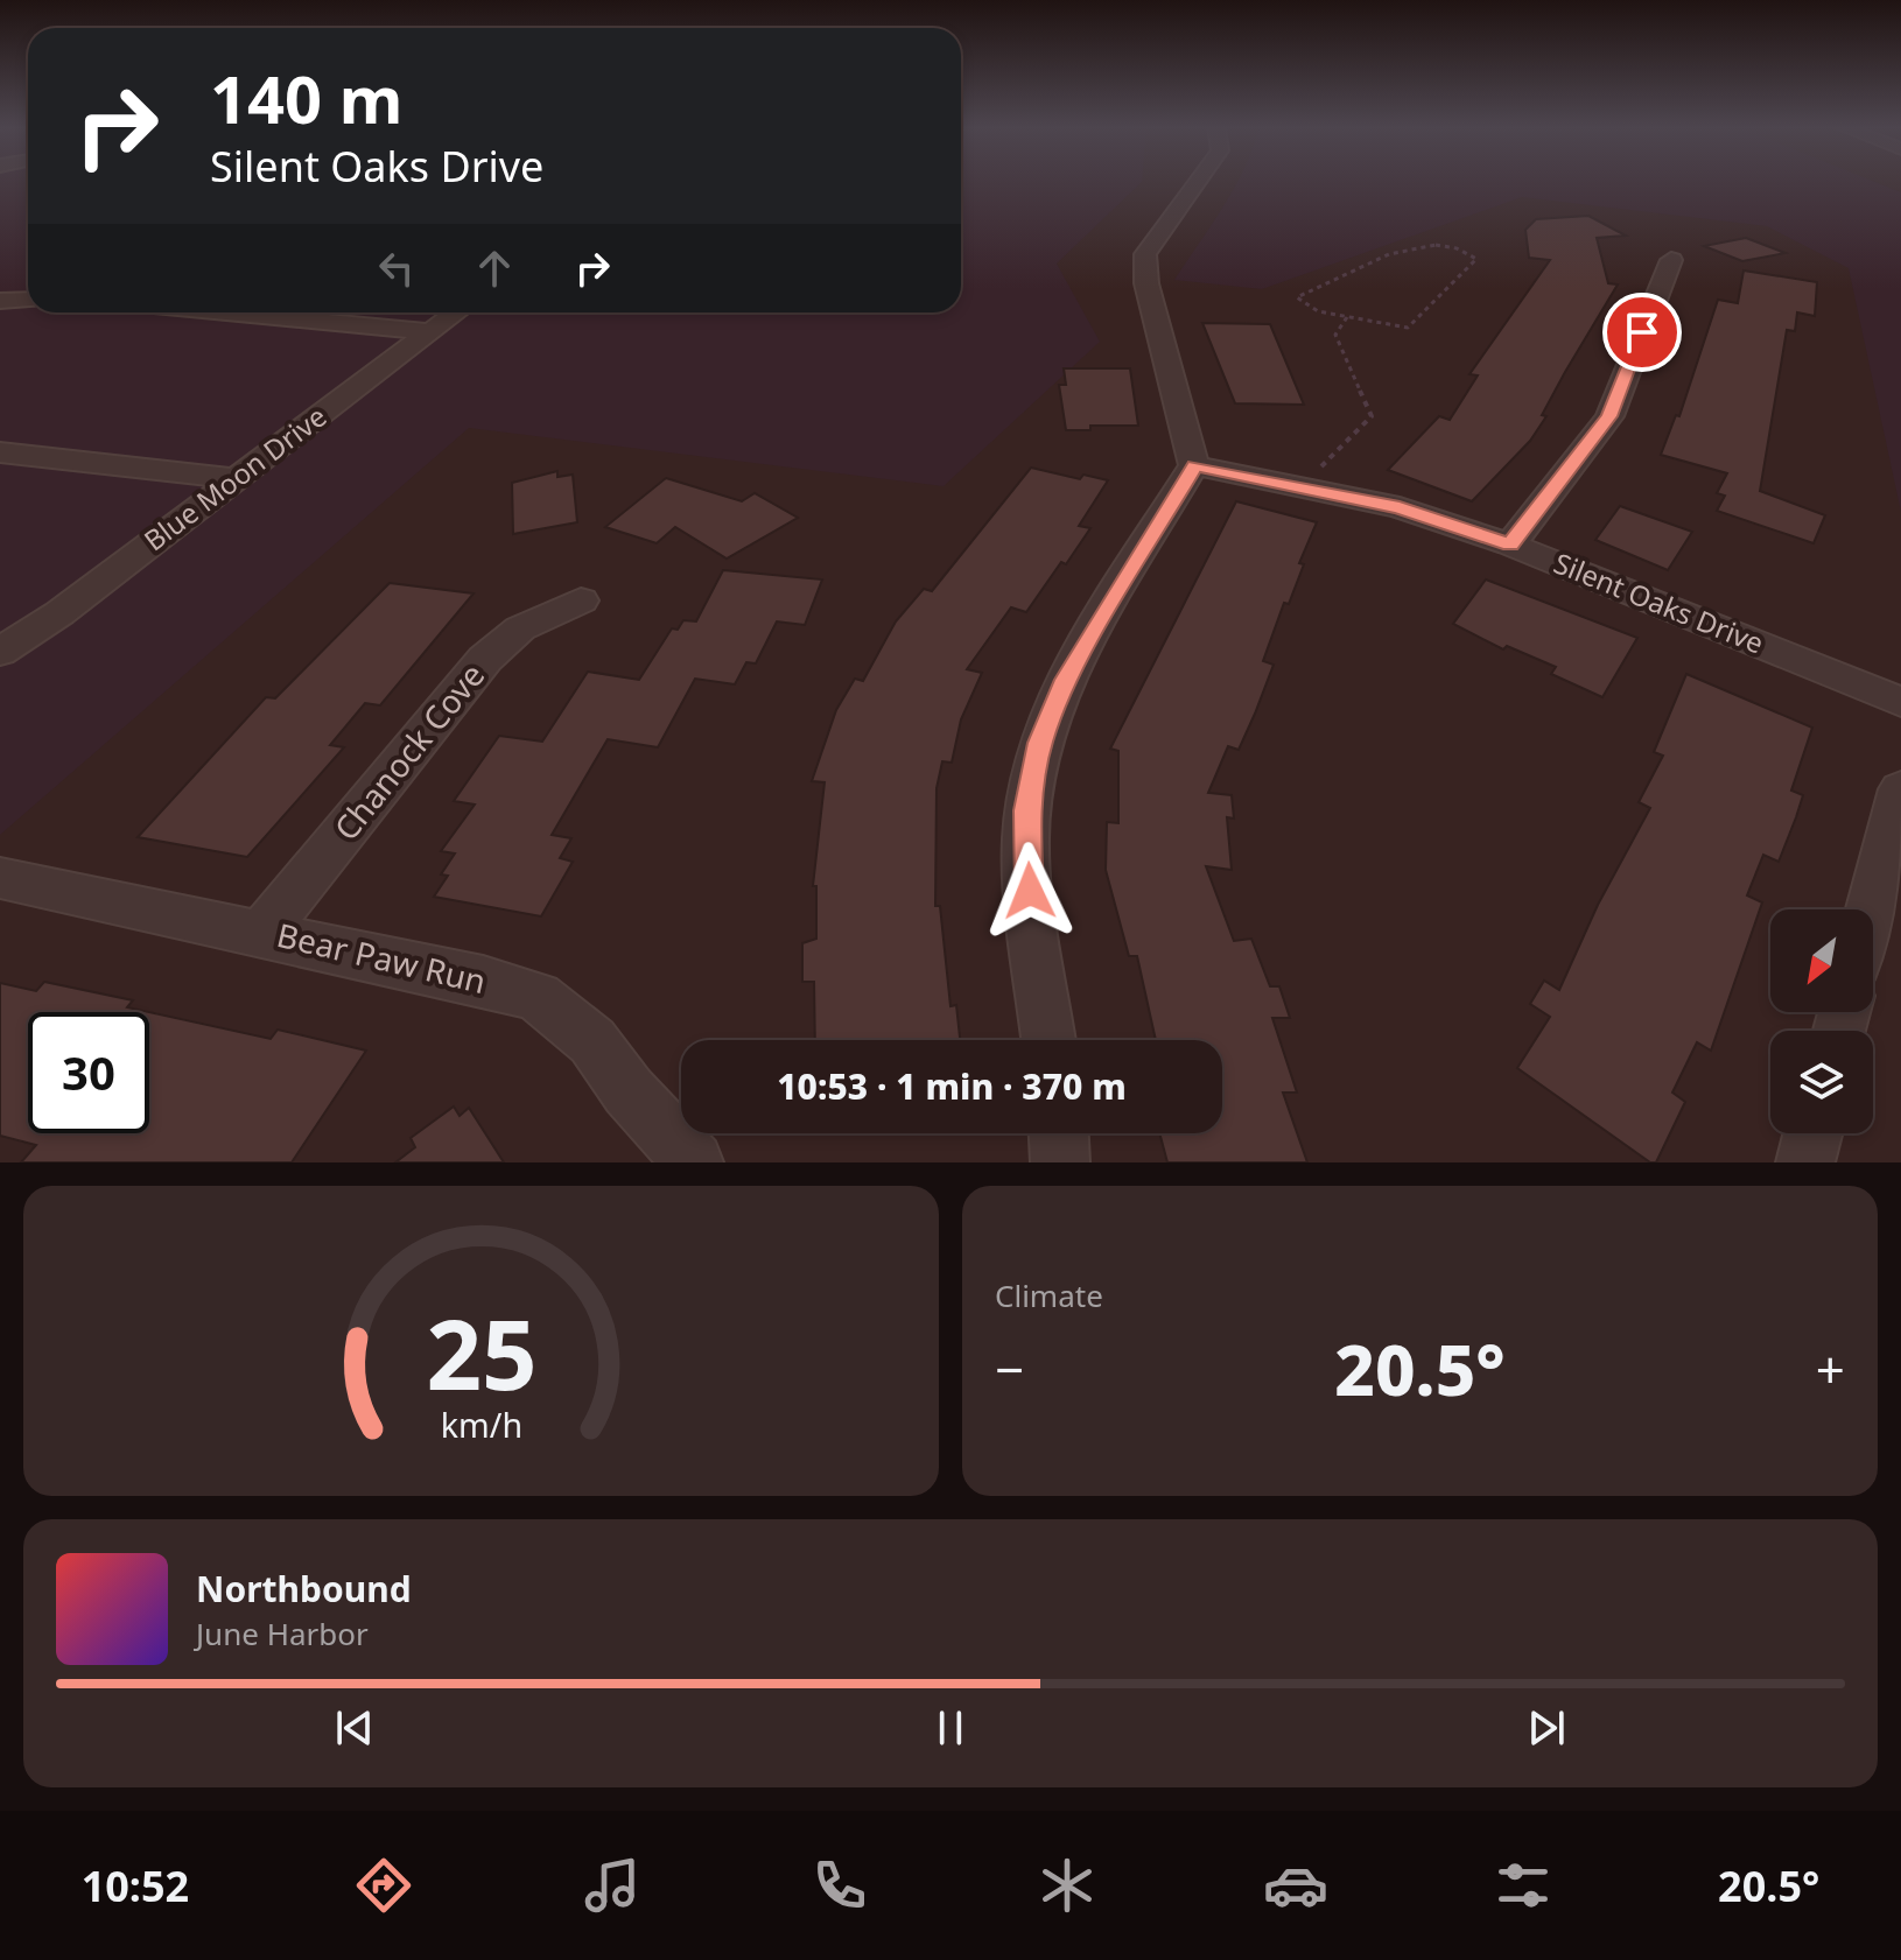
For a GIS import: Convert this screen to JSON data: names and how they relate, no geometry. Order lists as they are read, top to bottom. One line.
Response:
{"streets":{"street":["Blue Moon Drive","Silent Oaks Drive","Chanock Cove","Bear Paw Run"]},"crossings":[["Chanock Cove","Bear Paw Run"]],"north":"bottom left","page":{"turn":["140 m","Silent Oaks Drive"],"limit":"30","trip":"10:53 · 1 min · 370 m","tile":"Climate","heat":["−","20.5°","+"],"song":["Northbound","June Harbor"],"tabs":["10:52","20.5°"],"gauge":["25","km/h"]}}
